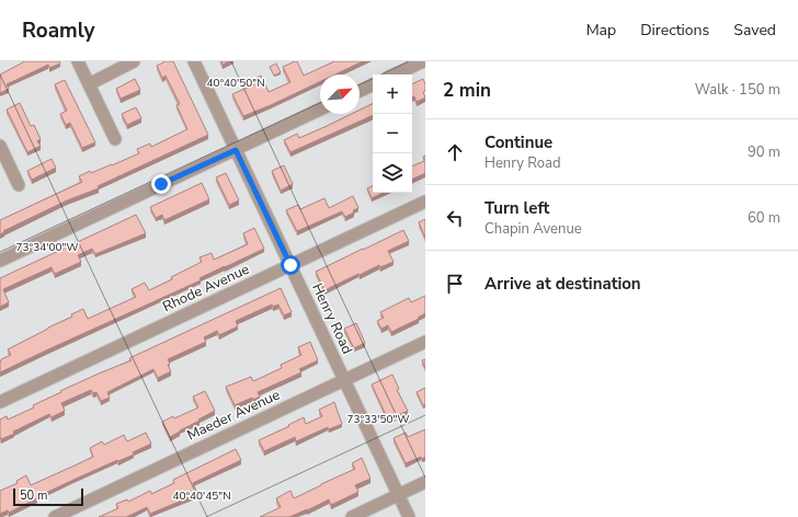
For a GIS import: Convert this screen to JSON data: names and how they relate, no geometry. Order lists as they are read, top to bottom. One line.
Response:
{"streets":{"street":["Rhode Avenue","Henry Road","Maeder Avenue"]},"crossings":[["Rhode Avenue","Henry Road"],["Henry Road","Maeder Avenue"]],"scale_bar":"50 m","north":"top right","page":{"header":"Roamly","nav":["Map","Directions","Saved"],"heading":["2 min","Walk · 150 m"],"map_buttons":["+","−"],"list":[["Continue","Henry Road","90 m"],["Turn left","Chapin Avenue","60 m"],"Arrive at destination"],"scale":"50 m"},"coordinates":["40°40'50\"N","73°34'00\"W","73°33'50\"W","40°40'45\"N"]}
